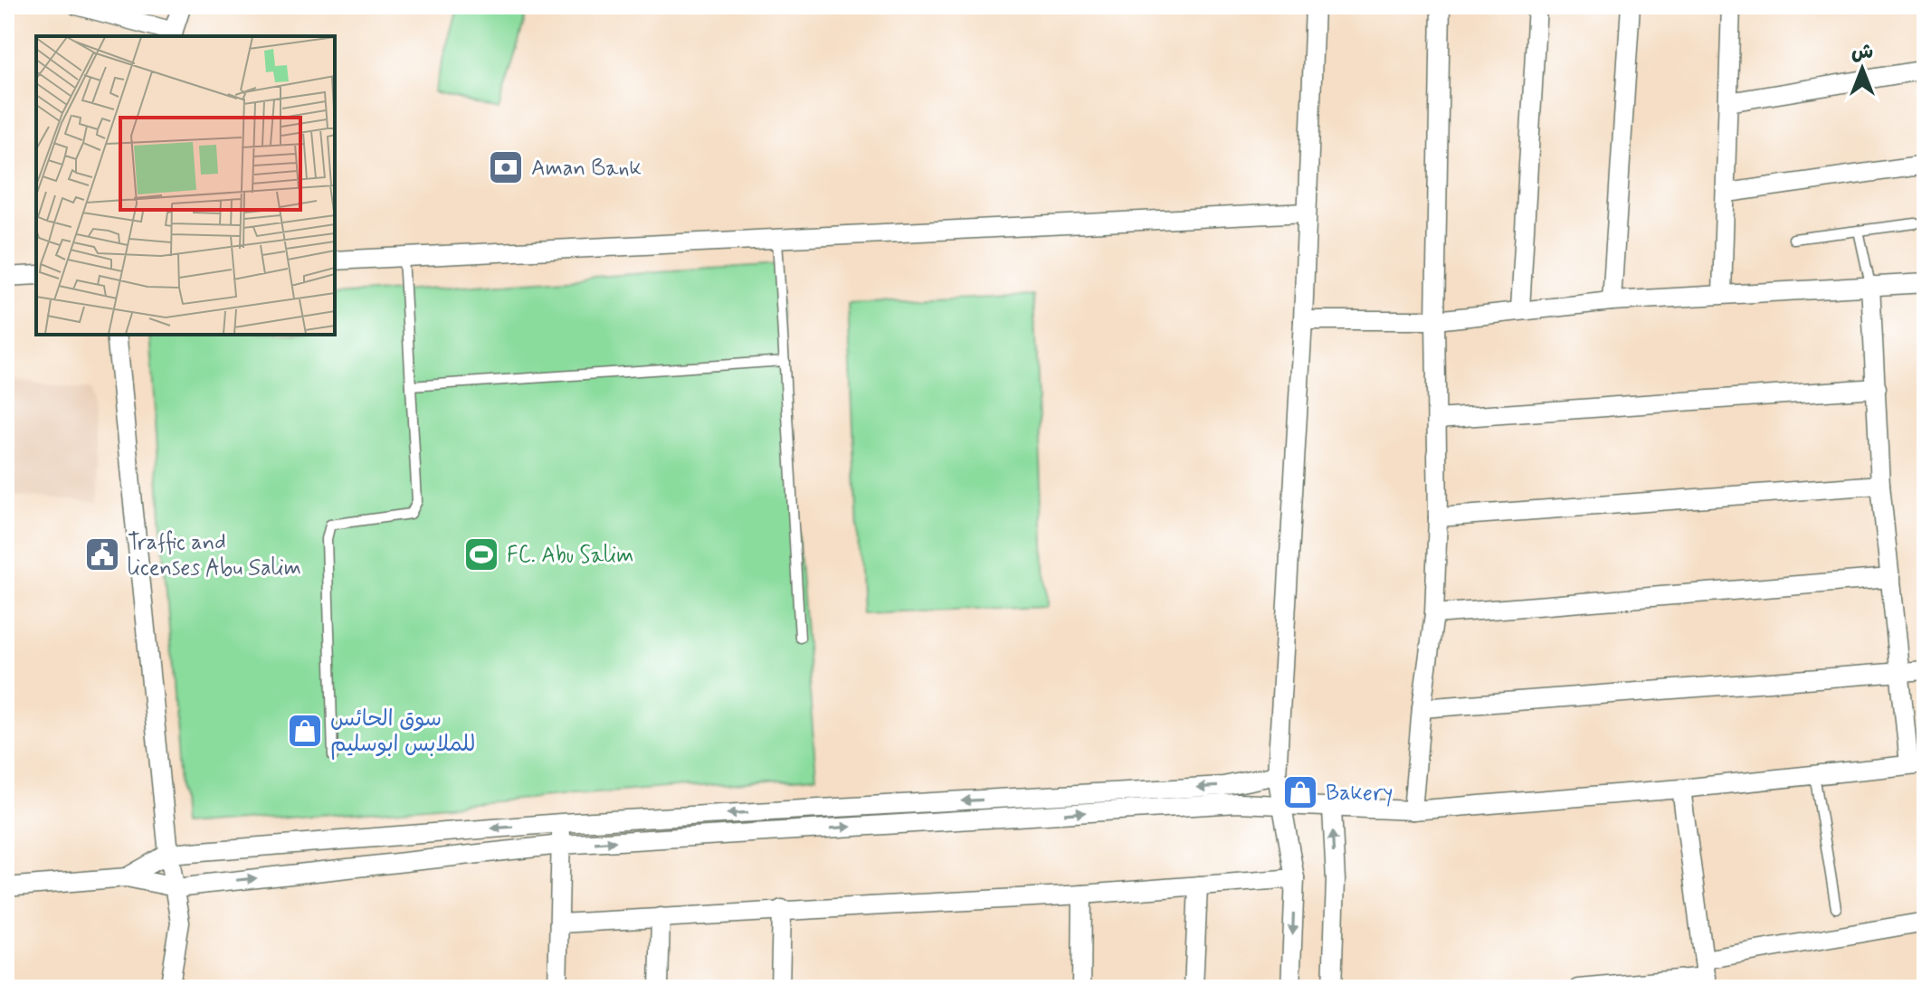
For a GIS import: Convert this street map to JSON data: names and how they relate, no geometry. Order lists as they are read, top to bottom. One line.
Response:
{"places":{"bank":["Aman Bank"],"public building":["Traffic and licenses Abu Salim"],"sports":["FC. Abu Salim"],"shop":["سوق الحائس للملابس ابوسليم","Bakery"]},"north":"top"}
